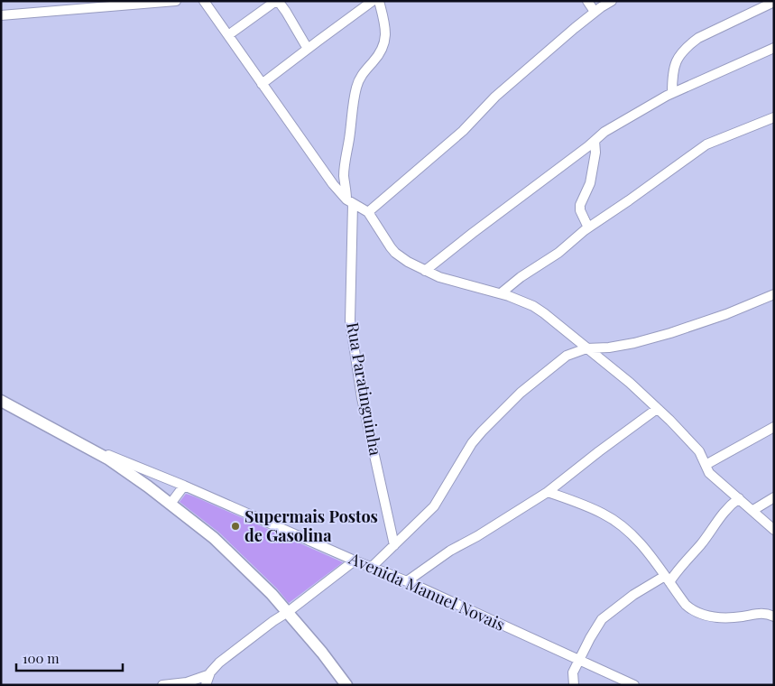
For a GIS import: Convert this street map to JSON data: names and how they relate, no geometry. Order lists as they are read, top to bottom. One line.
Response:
{"streets":{"street":["Rua Paratinguinha","Avenida Manuel Novais"]},"places":["Supermais Postos de Gasolina"],"scale_bar":"100 m"}
